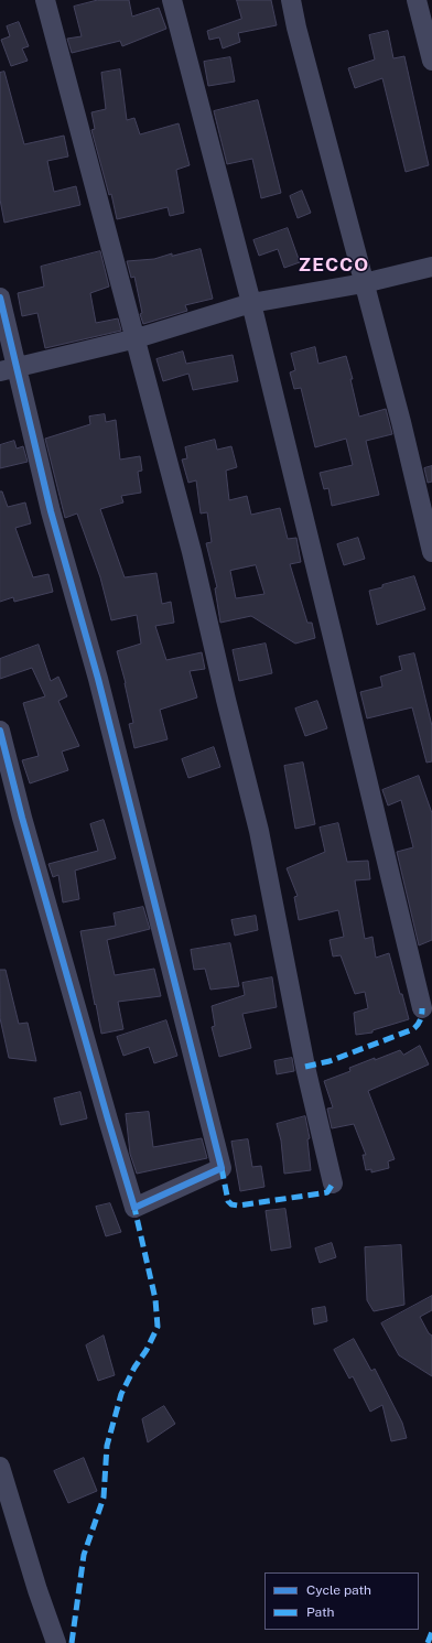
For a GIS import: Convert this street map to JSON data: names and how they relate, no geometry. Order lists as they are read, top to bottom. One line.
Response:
{"districts":["ZECCO"],"legend":["Cycle path","Path"]}
